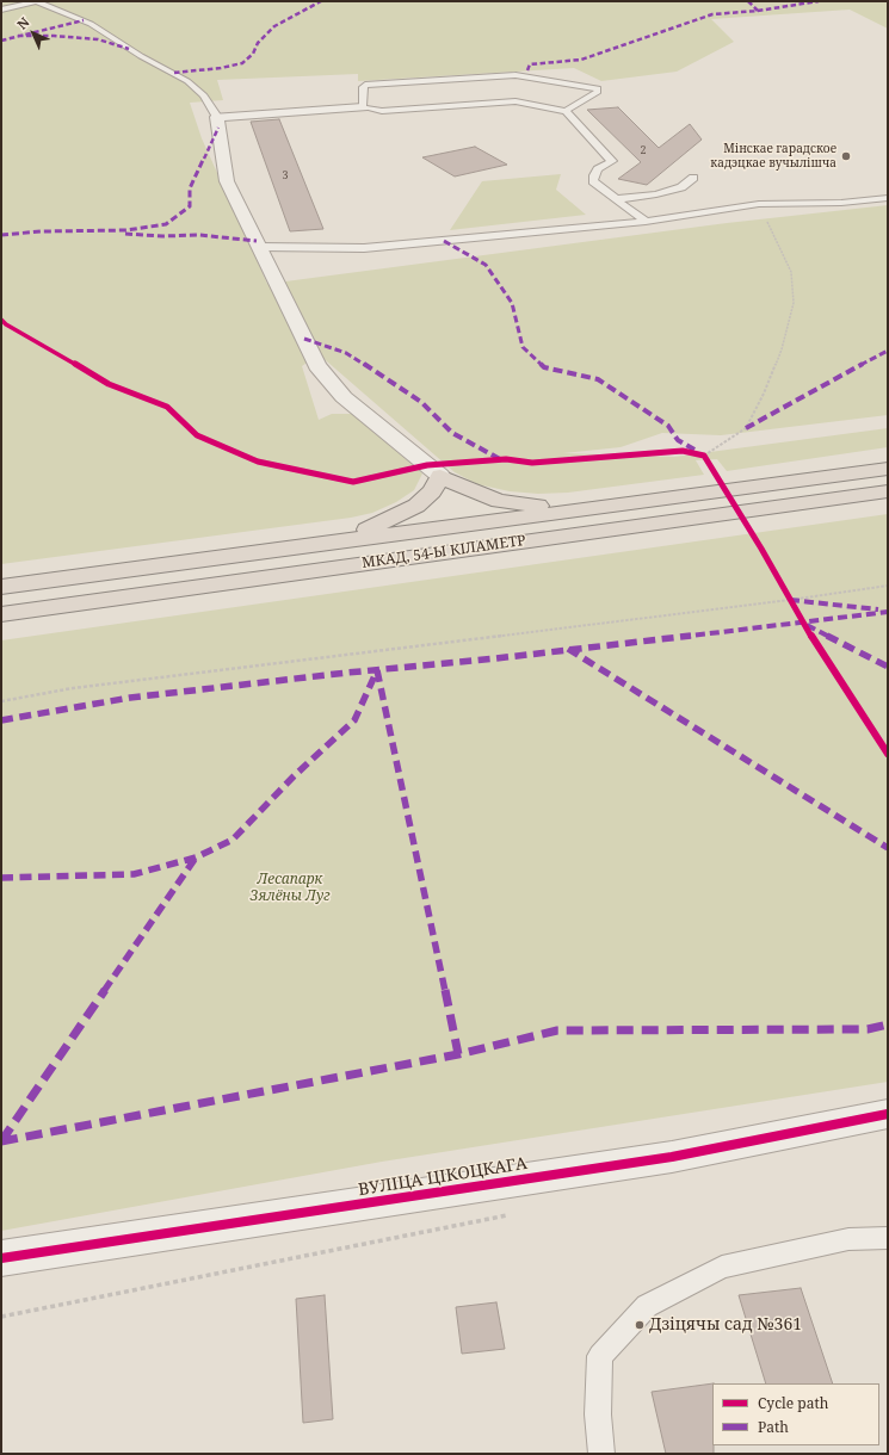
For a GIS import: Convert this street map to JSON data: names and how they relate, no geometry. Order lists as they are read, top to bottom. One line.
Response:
{"streets":{"highway":["МКАД, 54-Ы КІЛАМЕТР"],"street":["ВУЛІЦА ЦІКОЦКАГА"]},"parks":["Лесапарк Зялёны Луг"],"places":["Мінскае гарадское кадэцкае вучылішча","Дзіцячы сад №361"],"house_numbers":["2","3"],"legend":["Cycle path","Path"],"north":"top left"}
